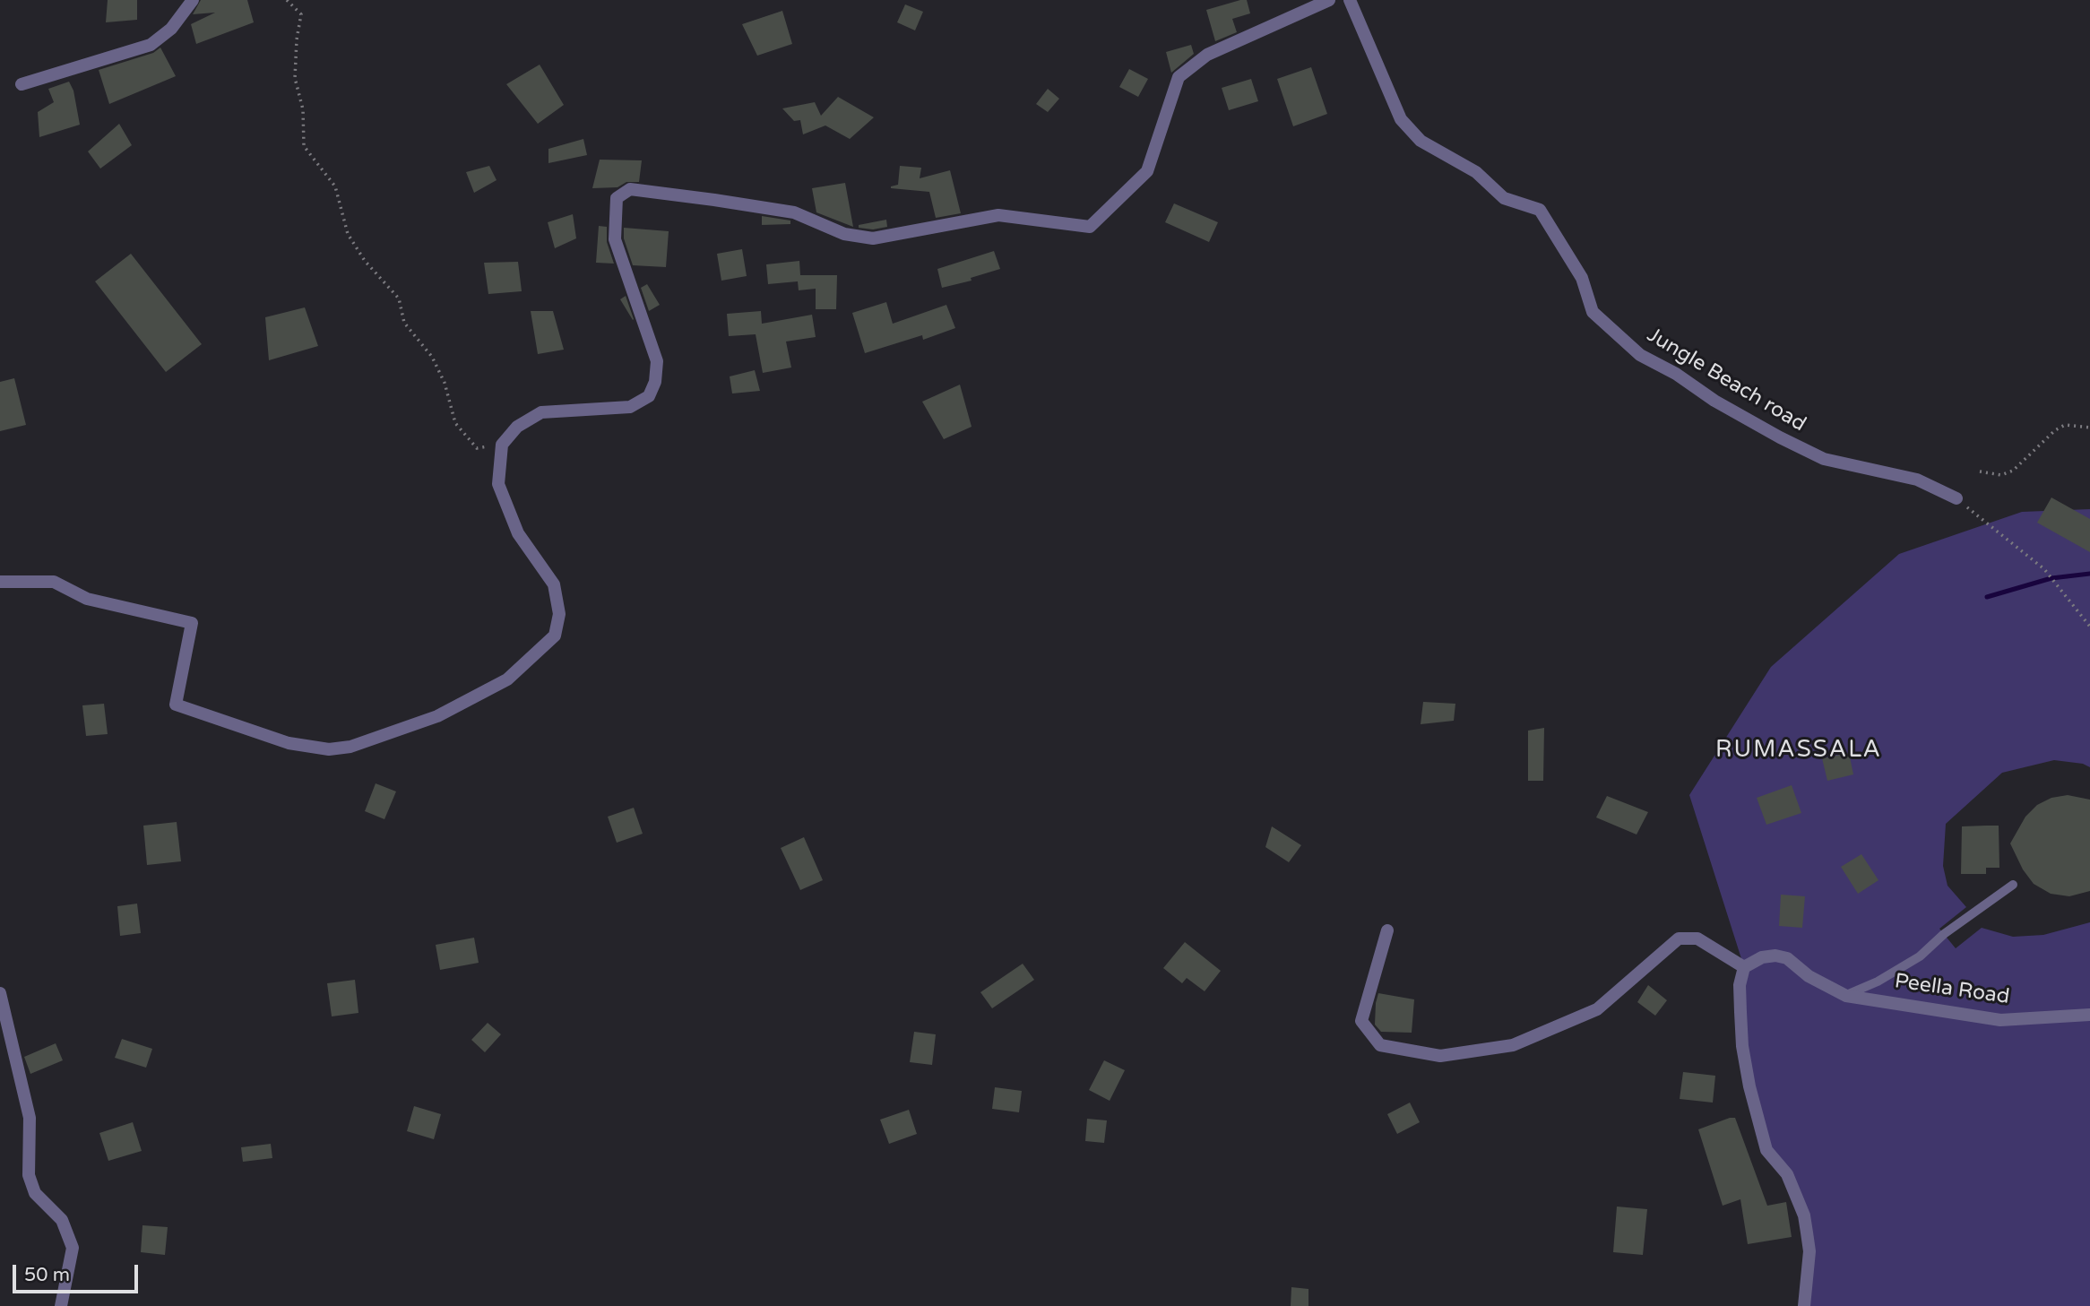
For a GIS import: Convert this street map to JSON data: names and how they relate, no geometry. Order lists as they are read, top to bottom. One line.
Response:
{"streets":{"street":["Jungle Beach road","Peella Road"]},"districts":["RUMASSALA"],"scale_bar":"50 m"}
